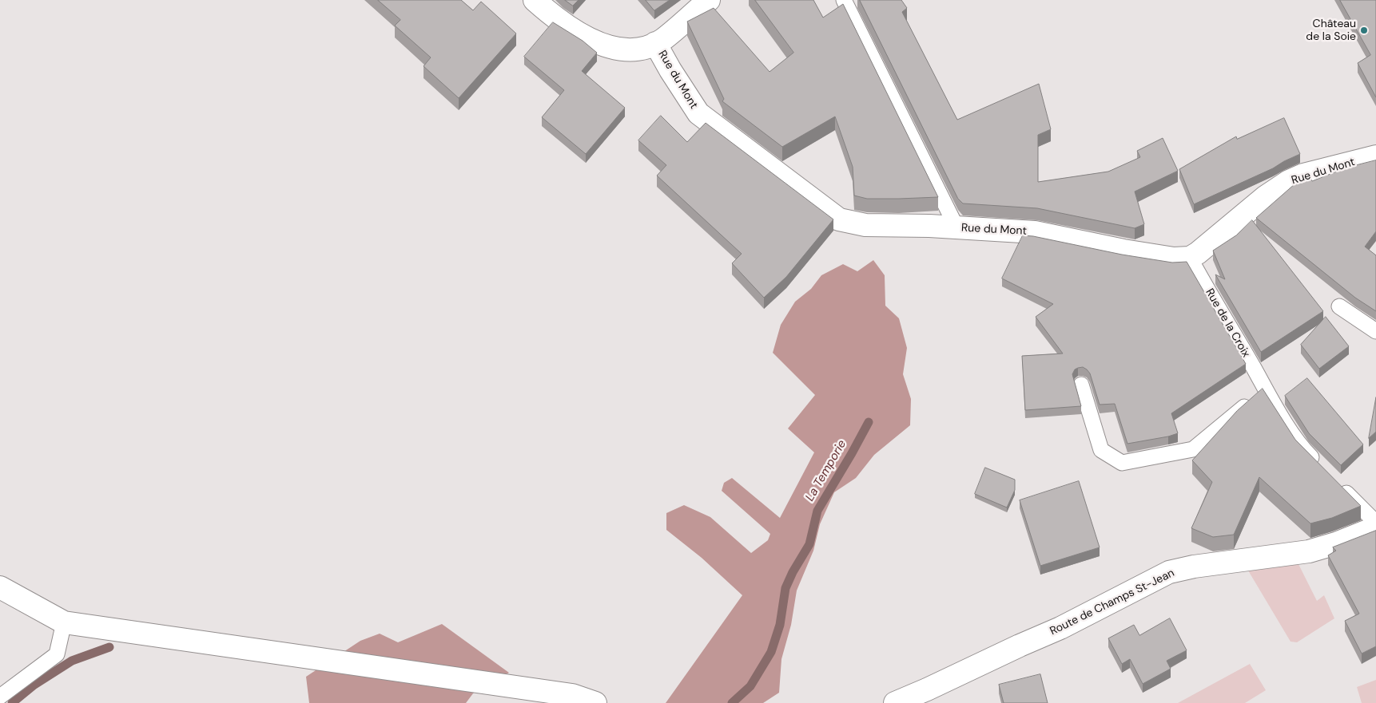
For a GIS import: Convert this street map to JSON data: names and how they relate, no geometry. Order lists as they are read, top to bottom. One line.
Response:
{"streets":{"street":["Rue du Mont","Route de Champs St-Jean"],"lane":["Rue de la Croix"]},"crossings":[["Rue du Mont","Rue de la Croix"]],"water":["La Temporie"],"places":["Château de la Soie"]}
